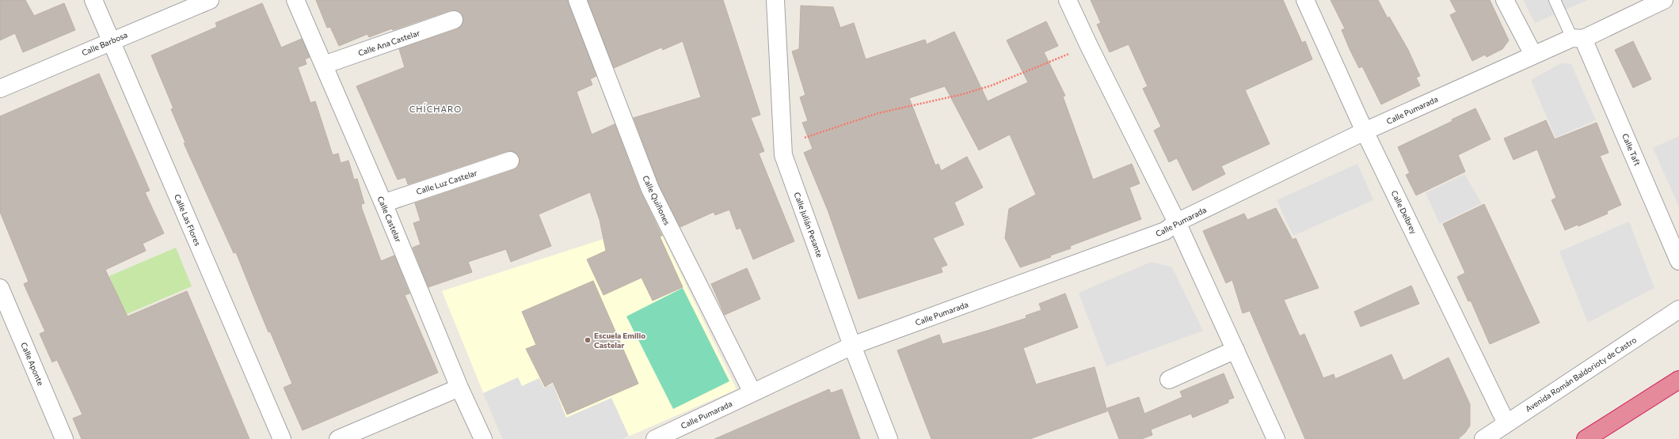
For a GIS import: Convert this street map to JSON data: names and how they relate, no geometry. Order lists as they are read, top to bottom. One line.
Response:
{"streets":{"street":["Calle Ana Castelar","Calle Barbosa","Calle Pumarada","Calle Taft","Calle Luz Castelar","Calle Quiñones","Calle Delbrey","Calle Castelar","Calle Las Flores","Calle Julián Pesante","Calle Aponte","Avenida Román Baldorioty de Castro"]},"crossings":[["Calle Ana Castelar","Calle Castelar"],["Calle Barbosa","Calle Las Flores"],["Calle Pumarada","Calle Taft"],["Calle Pumarada","Calle Quiñones"],["Calle Pumarada","Calle Delbrey"],["Calle Pumarada","Calle Julián Pesante"],["Calle Luz Castelar","Calle Castelar"],["Calle Delbrey","Avenida Román Baldorioty de Castro"]],"districts":["CHÍCHARO"],"places":["Escuela Emilio Castelar"]}
